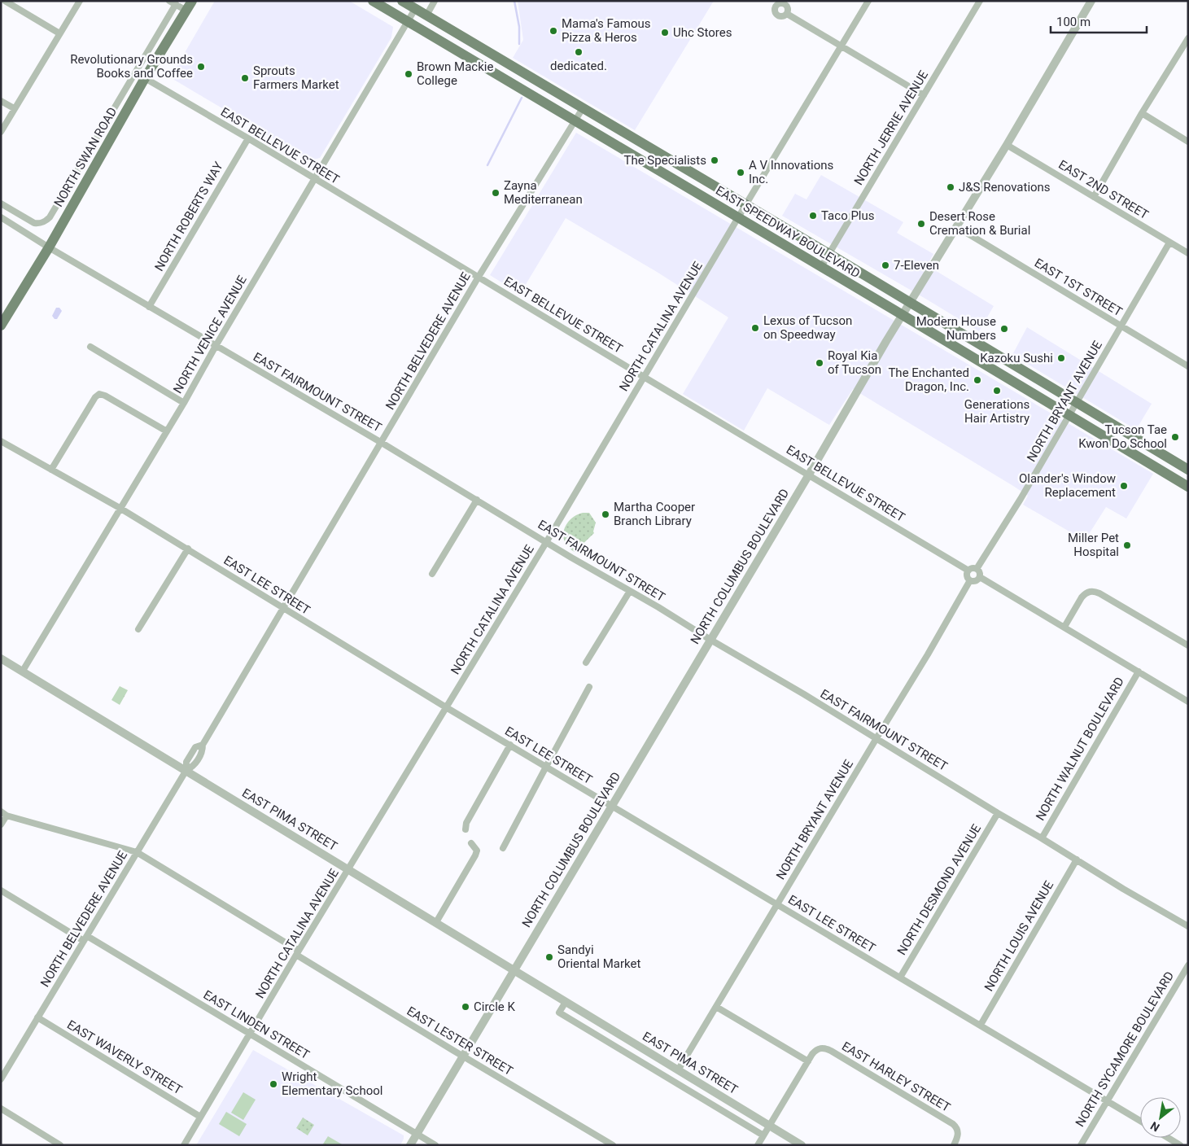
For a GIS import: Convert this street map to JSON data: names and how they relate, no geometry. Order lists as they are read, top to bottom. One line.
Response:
{"streets":{"main road":["NORTH SWAN ROAD","EAST SPEEDWAY BOULEVARD"],"street":["NORTH JERRIE AVENUE","EAST BELLEVUE STREET","EAST 2ND STREET","NORTH ROBERTS WAY","EAST 1ST STREET","NORTH CATALINA AVENUE","NORTH VENICE AVENUE","NORTH BELVEDERE AVENUE","EAST FAIRMOUNT STREET","NORTH BRYANT AVENUE","NORTH COLUMBUS BOULEVARD","EAST LEE STREET","NORTH WALNUT BOULEVARD","EAST PIMA STREET","NORTH DESMOND AVENUE","NORTH LOUIS AVENUE","EAST LINDEN STREET","EAST LESTER STREET","NORTH SYCAMORE BOULEVARD","EAST WAVERLY STREET","EAST HARLEY STREET"]},"crossings":[["NORTH JERRIE AVENUE","EAST SPEEDWAY BOULEVARD"],["EAST BELLEVUE STREET","NORTH SWAN ROAD"],["EAST BELLEVUE STREET","NORTH ROBERTS WAY"],["EAST BELLEVUE STREET","NORTH CATALINA AVENUE"],["EAST BELLEVUE STREET","NORTH VENICE AVENUE"],["EAST BELLEVUE STREET","NORTH BELVEDERE AVENUE"],["EAST BELLEVUE STREET","NORTH BRYANT AVENUE"],["EAST BELLEVUE STREET","NORTH COLUMBUS BOULEVARD"],["NORTH SWAN ROAD","EAST FAIRMOUNT STREET"],["EAST 2ND STREET","NORTH BRYANT AVENUE"],["EAST 2ND STREET","NORTH COLUMBUS BOULEVARD"],["NORTH ROBERTS WAY","EAST FAIRMOUNT STREET"],["EAST SPEEDWAY BOULEVARD","NORTH CATALINA AVENUE"],["EAST SPEEDWAY BOULEVARD","NORTH VENICE AVENUE"],["EAST SPEEDWAY BOULEVARD","NORTH BELVEDERE AVENUE"],["EAST SPEEDWAY BOULEVARD","NORTH BRYANT AVENUE"],["EAST SPEEDWAY BOULEVARD","NORTH COLUMBUS BOULEVARD"],["EAST 1ST STREET","NORTH BRYANT AVENUE"],["EAST 1ST STREET","NORTH COLUMBUS BOULEVARD"],["NORTH CATALINA AVENUE","EAST FAIRMOUNT STREET"],["NORTH CATALINA AVENUE","EAST LEE STREET"],["NORTH CATALINA AVENUE","EAST PIMA STREET"],["NORTH CATALINA AVENUE","EAST LINDEN STREET"],["NORTH CATALINA AVENUE","EAST LESTER STREET"],["NORTH CATALINA AVENUE","EAST WAVERLY STREET"],["NORTH VENICE AVENUE","EAST FAIRMOUNT STREET"],["NORTH VENICE AVENUE","EAST LEE STREET"],["NORTH VENICE AVENUE","EAST PIMA STREET"],["NORTH BELVEDERE AVENUE","EAST FAIRMOUNT STREET"],["NORTH BELVEDERE AVENUE","EAST LEE STREET"],["NORTH BELVEDERE AVENUE","EAST PIMA STREET"],["NORTH BELVEDERE AVENUE","EAST LINDEN STREET"],["NORTH BELVEDERE AVENUE","EAST LESTER STREET"],["NORTH BELVEDERE AVENUE","EAST WAVERLY STREET"],["EAST FAIRMOUNT STREET","NORTH BRYANT AVENUE"],["EAST FAIRMOUNT STREET","NORTH COLUMBUS BOULEVARD"],["EAST FAIRMOUNT STREET","NORTH WALNUT BOULEVARD"],["EAST FAIRMOUNT STREET","NORTH DESMOND AVENUE"],["EAST FAIRMOUNT STREET","NORTH LOUIS AVENUE"],["NORTH BRYANT AVENUE","EAST LEE STREET"],["NORTH BRYANT AVENUE","EAST PIMA STREET"],["NORTH COLUMBUS BOULEVARD","EAST LEE STREET"],["NORTH COLUMBUS BOULEVARD","EAST PIMA STREET"],["NORTH COLUMBUS BOULEVARD","EAST LINDEN STREET"],["NORTH COLUMBUS BOULEVARD","EAST LESTER STREET"],["EAST LEE STREET","NORTH DESMOND AVENUE"],["EAST LEE STREET","NORTH LOUIS AVENUE"],["EAST LEE STREET","NORTH SYCAMORE BOULEVARD"]],"places":["Mama's Famous Pizza & Heros","Uhc Stores","dedicated.","Revolutionary Grounds Books and Coffee","Brown Mackie College","Sprouts Farmers Market","The Specialists","A V Innovations Inc.","J&S Renovations","Zayna Mediterranean","Taco Plus","Desert Rose Cremation & Burial","7-Eleven","Lexus of Tucson on Speedway","Modern House Numbers","Kazoku Sushi","Royal Kia of Tucson","The Enchanted Dragon, Inc.","Generations Hair Artistry","Tucson Tae Kwon Do School","Olander's Window Replacement","Martha Cooper Branch Library","Miller Pet Hospital","Sandyi Oriental Market","Circle K","Wright Elementary School"],"scale_bar":"100 m","north":"bottom left"}
